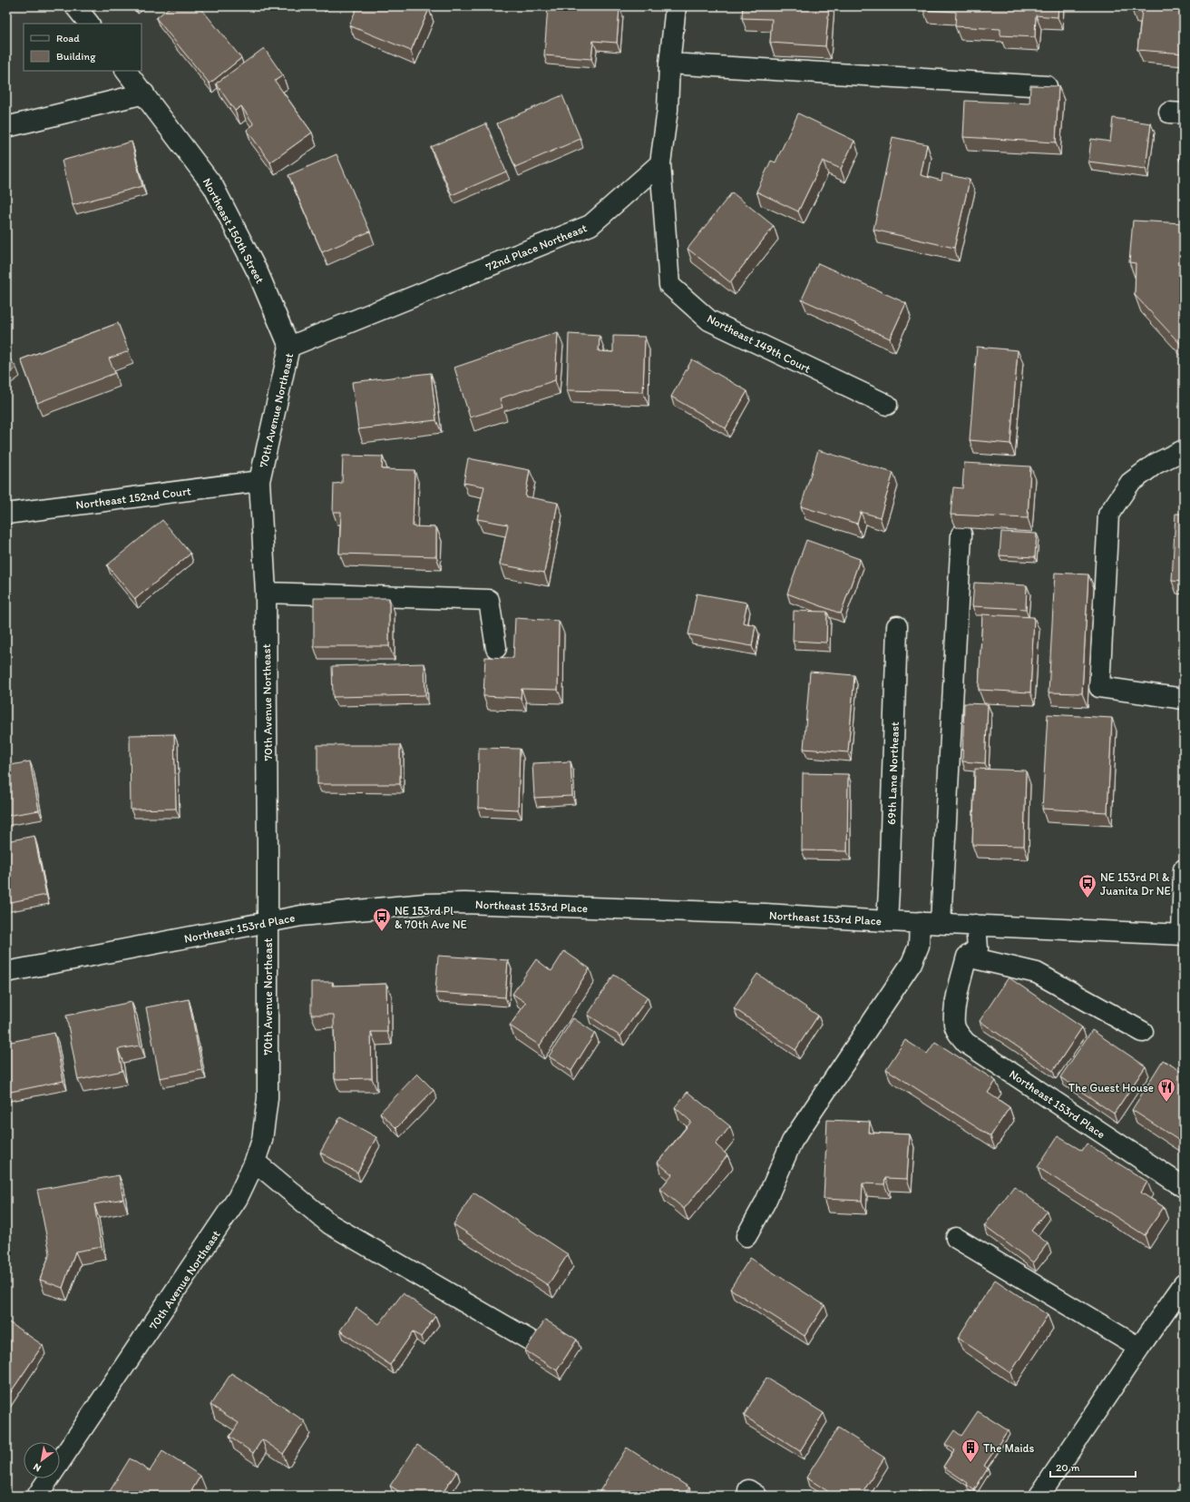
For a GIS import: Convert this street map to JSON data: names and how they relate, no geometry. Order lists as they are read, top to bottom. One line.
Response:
{"streets":{"street":["Northeast 150th Street","72nd Place Northeast","Northeast 149th Court","70th Avenue Northeast","Northeast 152nd Court","69th Lane Northeast","Northeast 153rd Place"]},"crossings":[["Northeast 150th Street","72nd Place Northeast"],["Northeast 150th Street","70th Avenue Northeast"],["72nd Place Northeast","Northeast 149th Court"],["72nd Place Northeast","70th Avenue Northeast"],["70th Avenue Northeast","Northeast 152nd Court"],["70th Avenue Northeast","Northeast 153rd Place"],["69th Lane Northeast","Northeast 153rd Place"]],"places":{"bus stop":["NE 153rd Pl & Juanita Dr NE","NE 153rd Pl & 70th Ave NE"],"restaurant":["The Guest House"],"building":["The Maids"]},"legend":["Road","Building"],"scale_bar":"20 m","north":"bottom left"}
